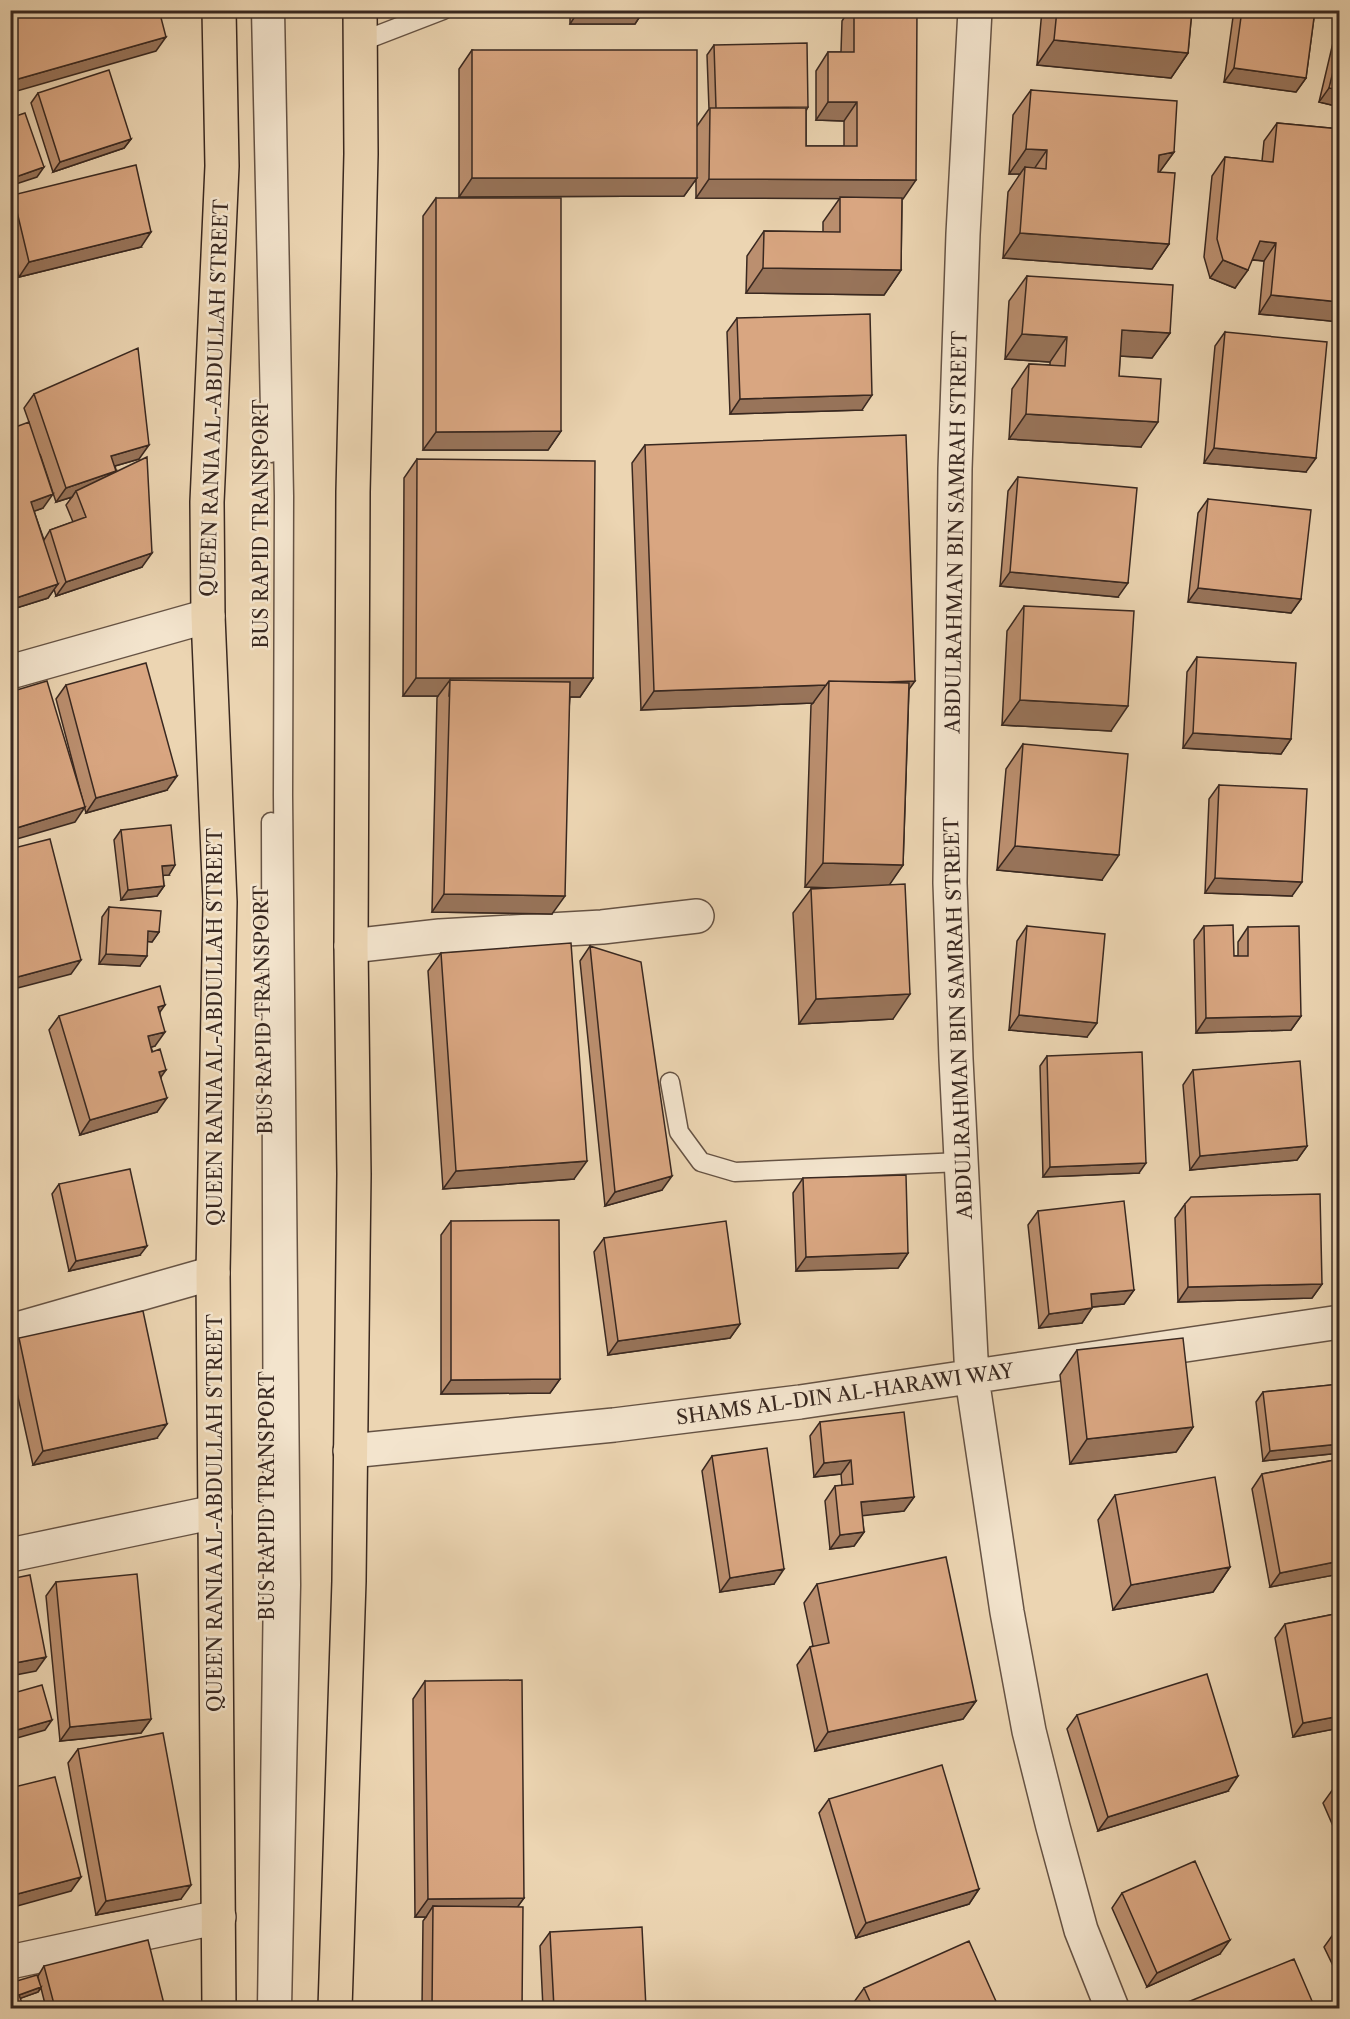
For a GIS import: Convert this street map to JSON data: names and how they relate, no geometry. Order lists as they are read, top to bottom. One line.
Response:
{"streets":{"main road":["QUEEN RANIA AL-ABDULLAH STREET"],"street":["ABDULRAHMAN BIN SAMRAH STREET","SHAMS AL-DIN AL-HARAWI WAY"],"lane":["BUS RAPID TRANSPORT"]},"crossings":[["ABDULRAHMAN BIN SAMRAH STREET","SHAMS AL-DIN AL-HARAWI WAY"]]}
